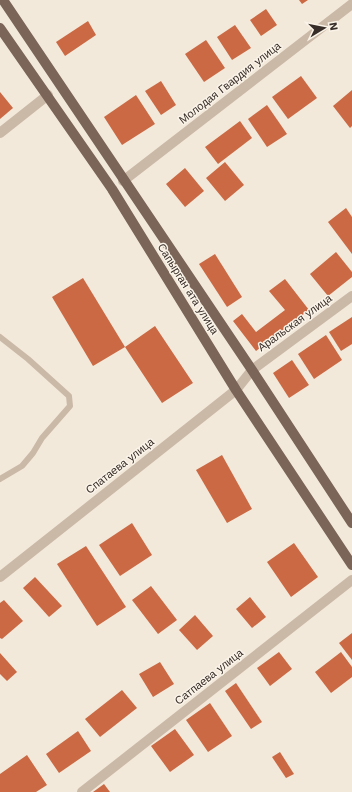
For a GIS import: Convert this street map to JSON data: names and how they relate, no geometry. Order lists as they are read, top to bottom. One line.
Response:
{"streets":{"main road":["Сапырган ата улица"],"street":["Молодая Гвардия улица","Аральская улица","Спатаева улица","Сатпаева улица"]},"crossings":[["Молодая Гвардия улица","Сапырган ата улица"],["Сапырган ата улица","Аральская улица"],["Сапырган ата улица","Спатаева улица"],["Аральская улица","Спатаева улица"]],"north":"right"}
